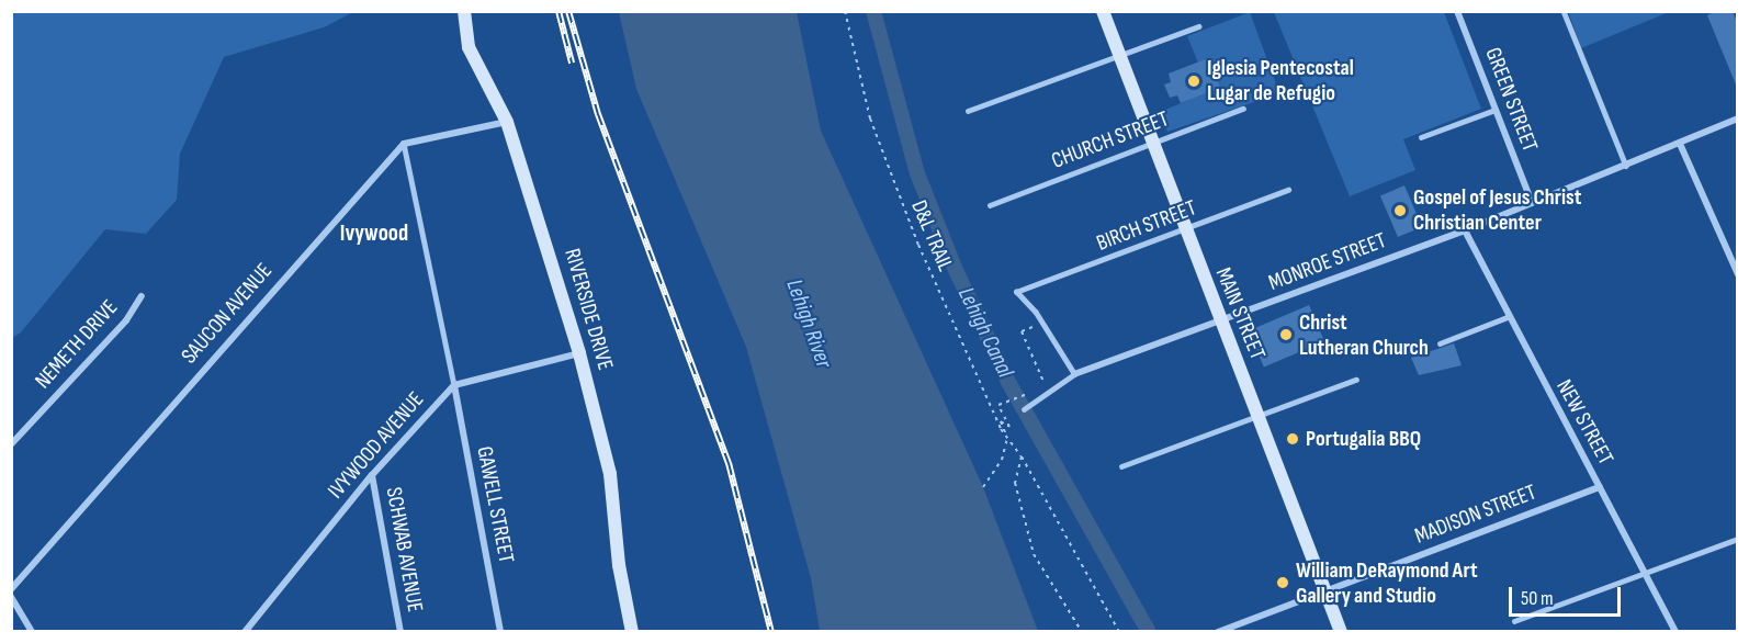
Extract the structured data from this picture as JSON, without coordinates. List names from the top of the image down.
{
  "streets": {
    "street": [
      "GREEN STREET",
      "MONROE STREET",
      "RIVERSIDE DRIVE",
      "SAUCON AVENUE",
      "MAIN STREET",
      "NEMETH DRIVE",
      "NEW STREET",
      "IVYWOOD AVENUE",
      "GAWELL STREET",
      "MADISON STREET",
      "SCHWAB AVENUE"
    ],
    "lane": ["CHURCH STREET", "BIRCH STREET"],
    "path": ["D&L TRAIL"]
  },
  "crossings": [
    ["GREEN STREET", "MONROE STREET"],
    ["CHURCH STREET", "MAIN STREET"],
    ["BIRCH STREET", "MAIN STREET"],
    ["MONROE STREET", "MAIN STREET"],
    ["MONROE STREET", "NEW STREET"],
    ["RIVERSIDE DRIVE", "IVYWOOD AVENUE"],
    ["MAIN STREET", "MADISON STREET"],
    ["NEW STREET", "MADISON STREET"],
    ["IVYWOOD AVENUE", "GAWELL STREET"],
    ["IVYWOOD AVENUE", "SCHWAB AVENUE"]
  ],
  "districts": ["Ivywood"],
  "water": ["Lehigh River", "Lehigh Canal"],
  "places": [
    "Iglesia Pentecostal Lugar de Refugio",
    "Gospel of Jesus Christ Christian Center",
    "Christ Lutheran Church",
    "Portugalia BBQ",
    "William DeRaymond Art Gallery and Studio"
  ],
  "scale_bar": "50 m"
}
